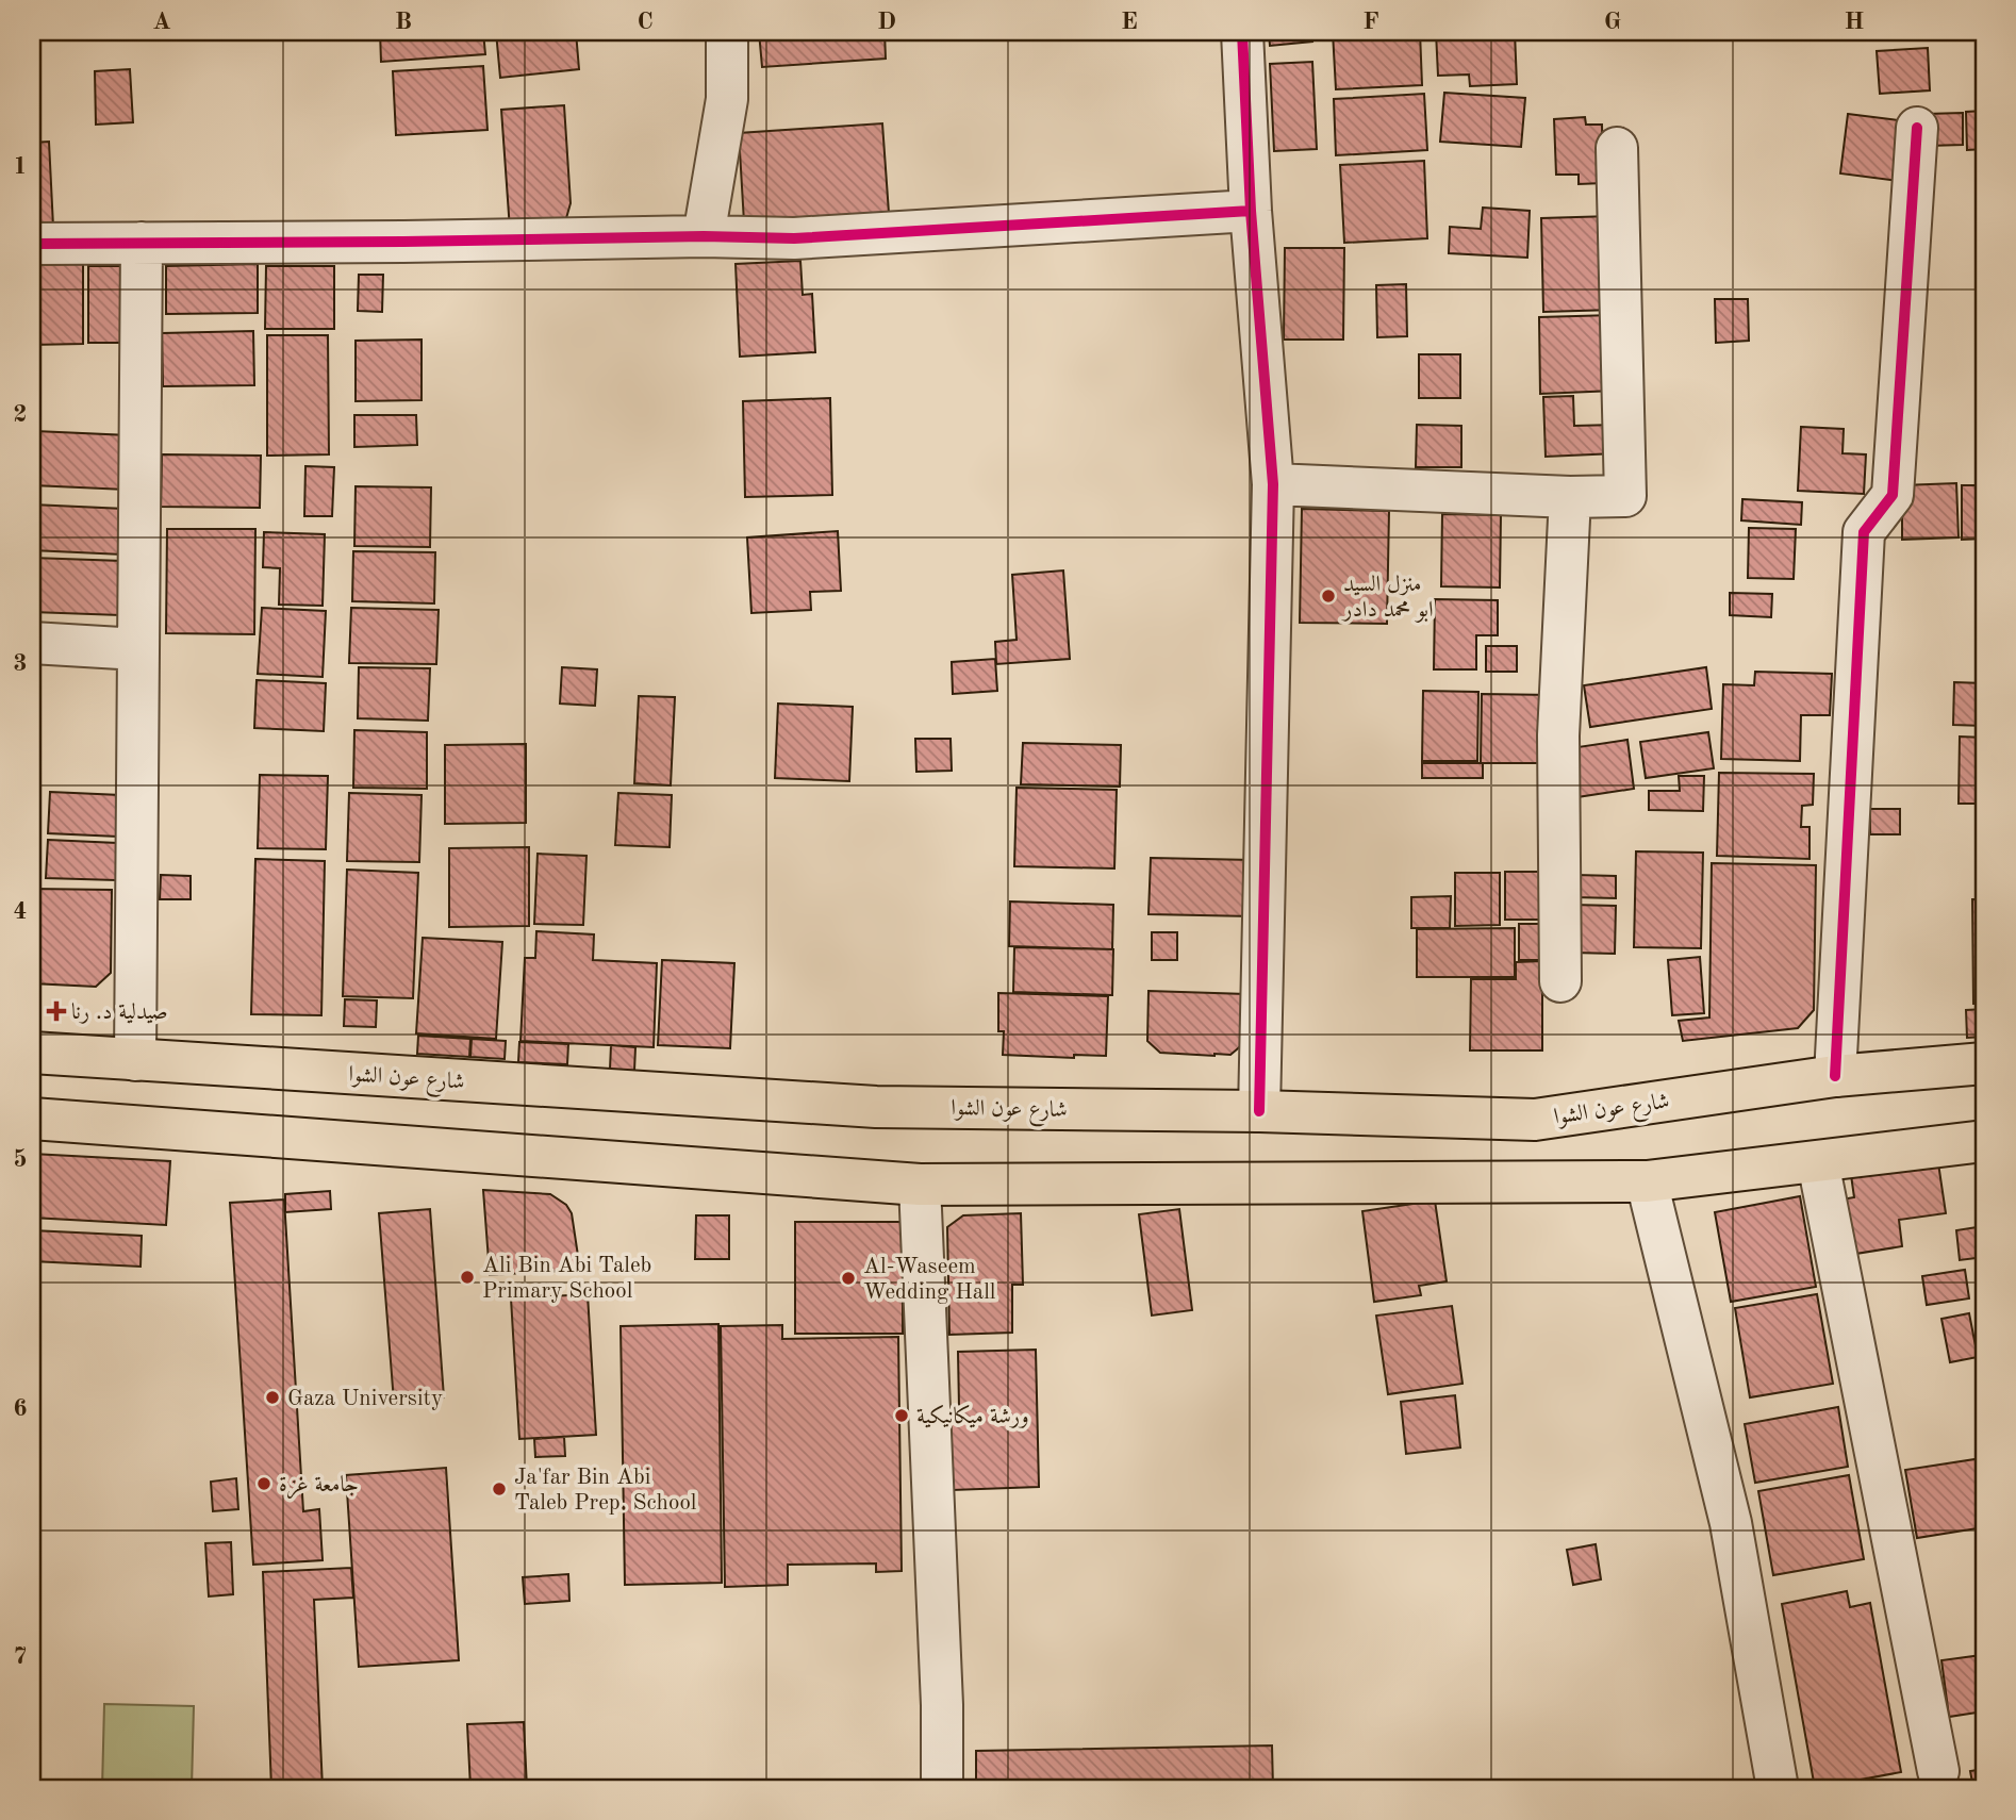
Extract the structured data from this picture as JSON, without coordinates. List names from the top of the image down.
{
  "streets": {
    "main road": ["شارع عون الشوا"]
  },
  "places": {
    "other": [
      "منزل السيد ابو محمد دادر",
      "Ali Bin Abi Taleb Primary School",
      "Al-Waseem Wedding Hall",
      "Gaza University",
      "ورشة ميكانيكية",
      "جامعة غزة",
      "Ja'far Bin Abi Taleb Prep. School"
    ],
    "health": ["صيدلية د. رنا"]
  },
  "grid": {
    "columns": [
      "A",
      "B",
      "C",
      "D",
      "E",
      "F",
      "G",
      "H"
    ],
    "rows": [
      "1",
      "2",
      "3",
      "4",
      "5",
      "6",
      "7"
    ]
  }
}
